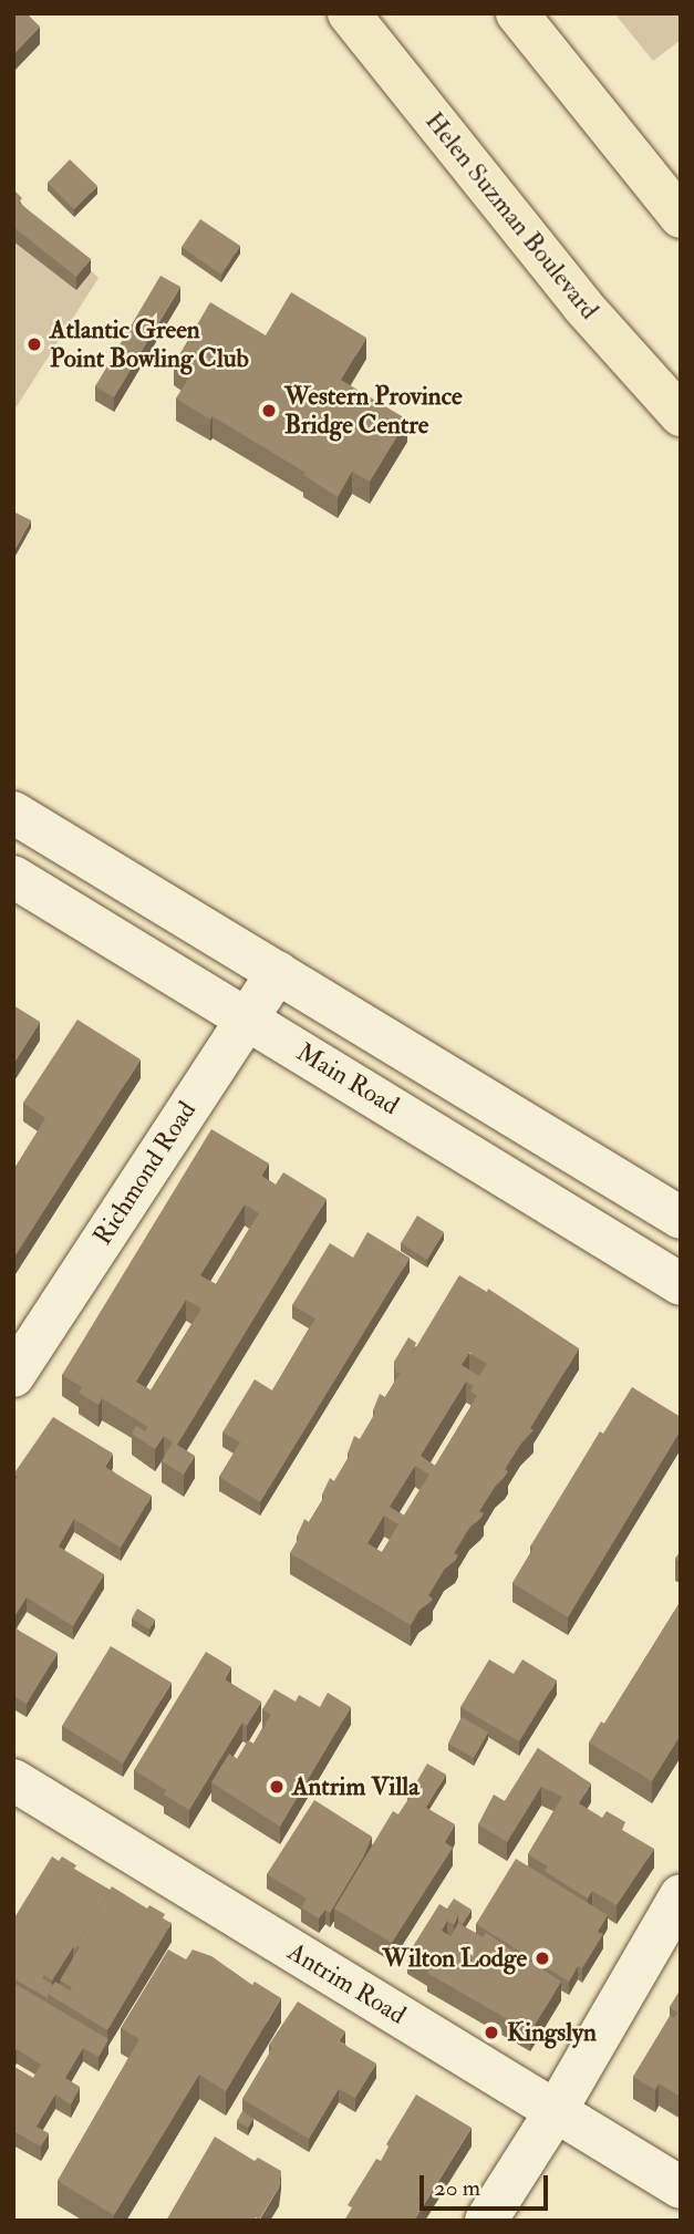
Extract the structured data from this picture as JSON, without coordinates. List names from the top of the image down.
{
  "streets": {
    "main road": ["Helen Suzman Boulevard"],
    "street": ["Main Road", "Richmond Road", "Antrim Road"]
  },
  "crossings": [
    ["Main Road", "Richmond Road"]
  ],
  "places": [
    "Atlantic Green Point Bowling Club",
    "Western Province Bridge Centre",
    "Antrim Villa",
    "Wilton Lodge",
    "Kingslyn"
  ],
  "scale_bar": "20 m"
}
